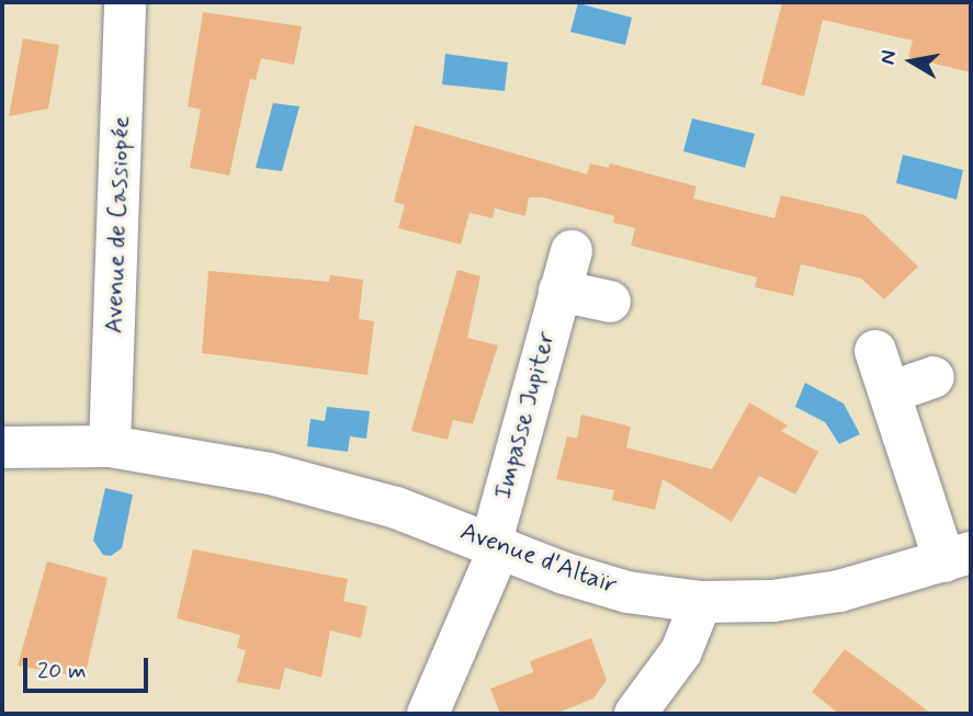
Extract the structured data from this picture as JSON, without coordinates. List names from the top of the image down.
{
  "streets": {
    "street": ["Avenue de Cassiopée", "Impasse Jupiter", "Avenue d'Altaïr"]
  },
  "crossings": [
    ["Avenue de Cassiopée", "Avenue d'Altaïr"],
    ["Impasse Jupiter", "Avenue d'Altaïr"]
  ],
  "scale_bar": "20 m",
  "north": "left"
}
